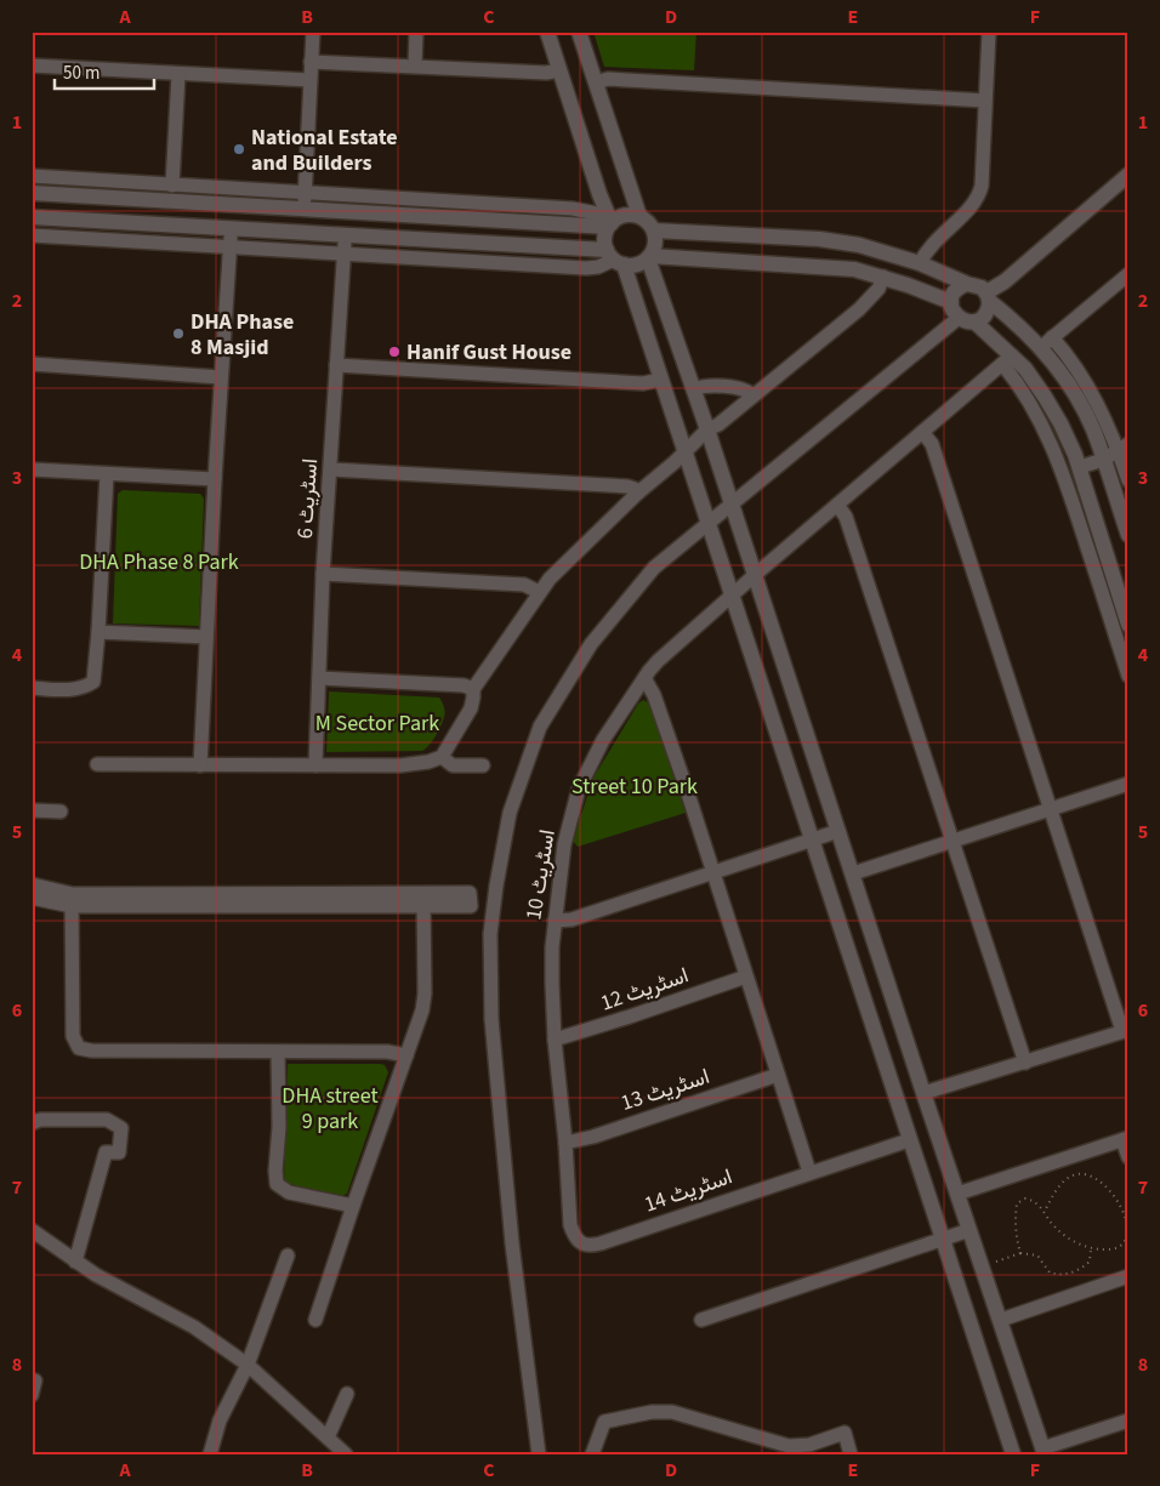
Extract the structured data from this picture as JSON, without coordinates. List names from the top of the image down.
{
  "streets": {
    "street": [
      "اسٹریٹ 6",
      "اسٹریٹ 10",
      "اسٹریٹ 12",
      "اسٹریٹ 13",
      "اسٹریٹ 14"
    ]
  },
  "crossings": [
    ["اسٹریٹ 10", "اسٹریٹ 12"],
    ["اسٹریٹ 10", "اسٹریٹ 13"],
    ["اسٹریٹ 10", "اسٹریٹ 14"]
  ],
  "parks": [
    "DHA Phase 8 Park",
    "M Sector Park",
    "Street 10 Park",
    "DHA street 9 park"
  ],
  "places": ["National Estate and Builders", "DHA Phase 8 Masjid", "Hanif Gust House"],
  "scale_bar": "50 m",
  "grid": {
    "columns": [
      "A",
      "B",
      "C",
      "D",
      "E",
      "F"
    ],
    "rows": [
      "1",
      "2",
      "3",
      "4",
      "5",
      "6",
      "7",
      "8"
    ]
  }
}
